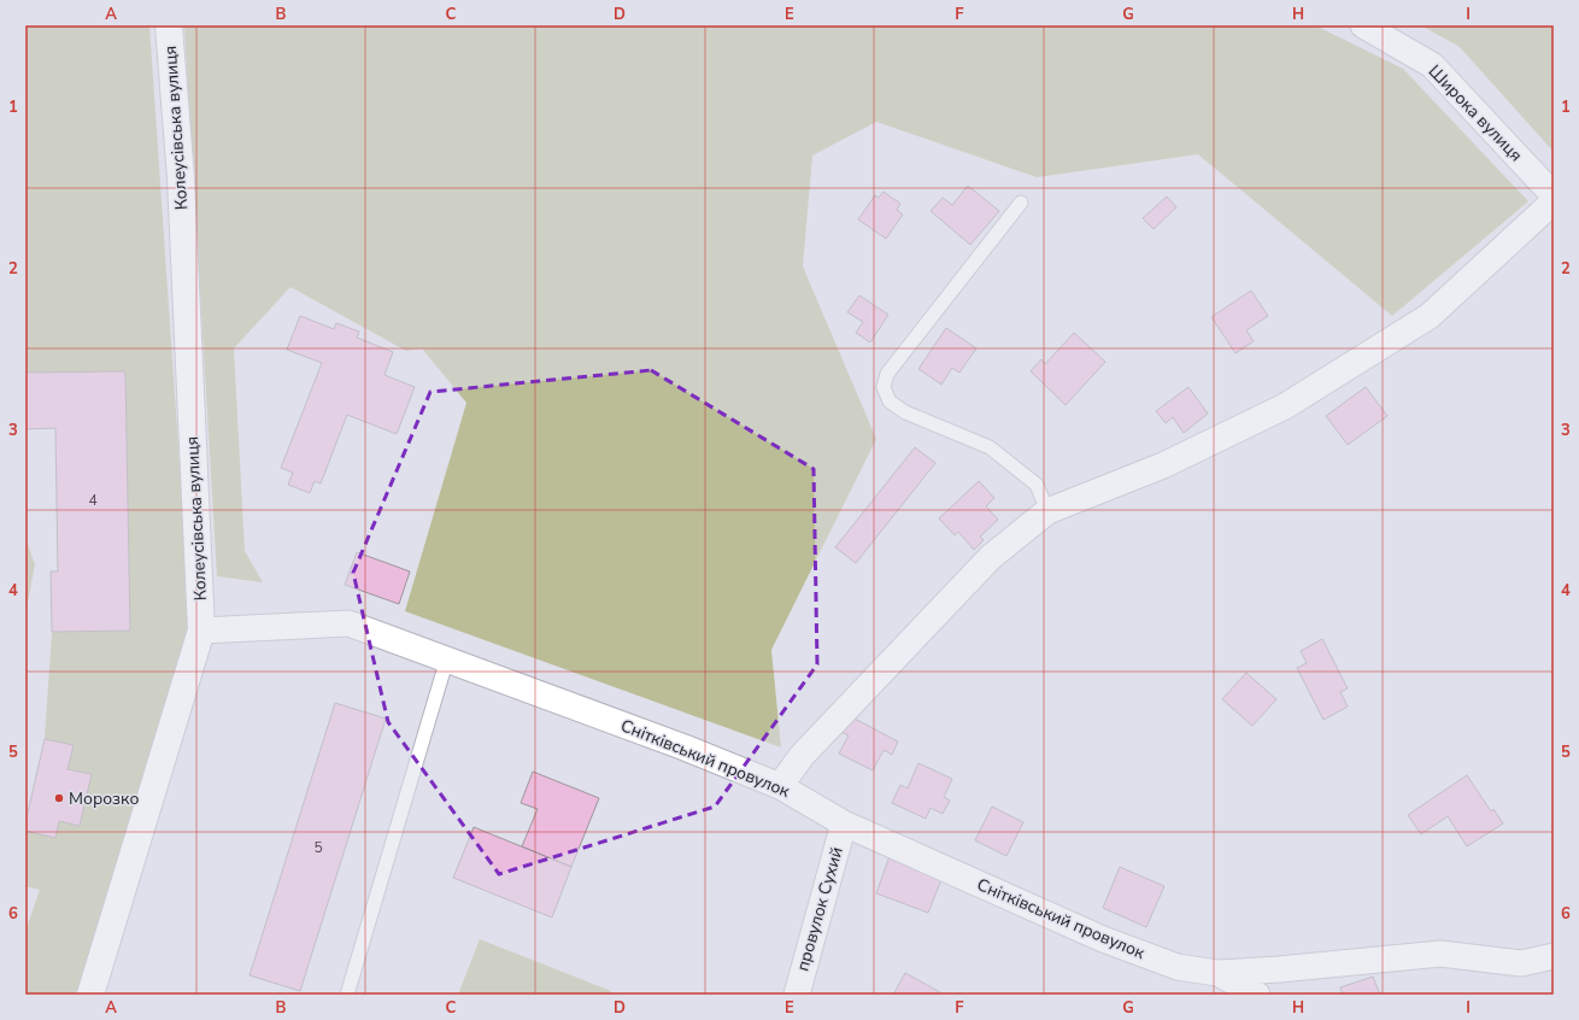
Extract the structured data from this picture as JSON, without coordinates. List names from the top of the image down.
{
  "streets": {
    "street": [
      "Широка вулиця",
      "Колеусівська вулиця",
      "Снітківський провулок",
      "провулок Сухий"
    ]
  },
  "crossings": [
    ["Колеусівська вулиця", "Снітківський провулок"],
    ["Снітківський провулок", "провулок Сухий"]
  ],
  "places": ["Морозко"],
  "house_numbers": ["4", "5"],
  "grid": {
    "columns": [
      "A",
      "B",
      "C",
      "D",
      "E",
      "F",
      "G",
      "H",
      "I"
    ],
    "rows": [
      "1",
      "2",
      "3",
      "4",
      "5",
      "6"
    ]
  }
}
